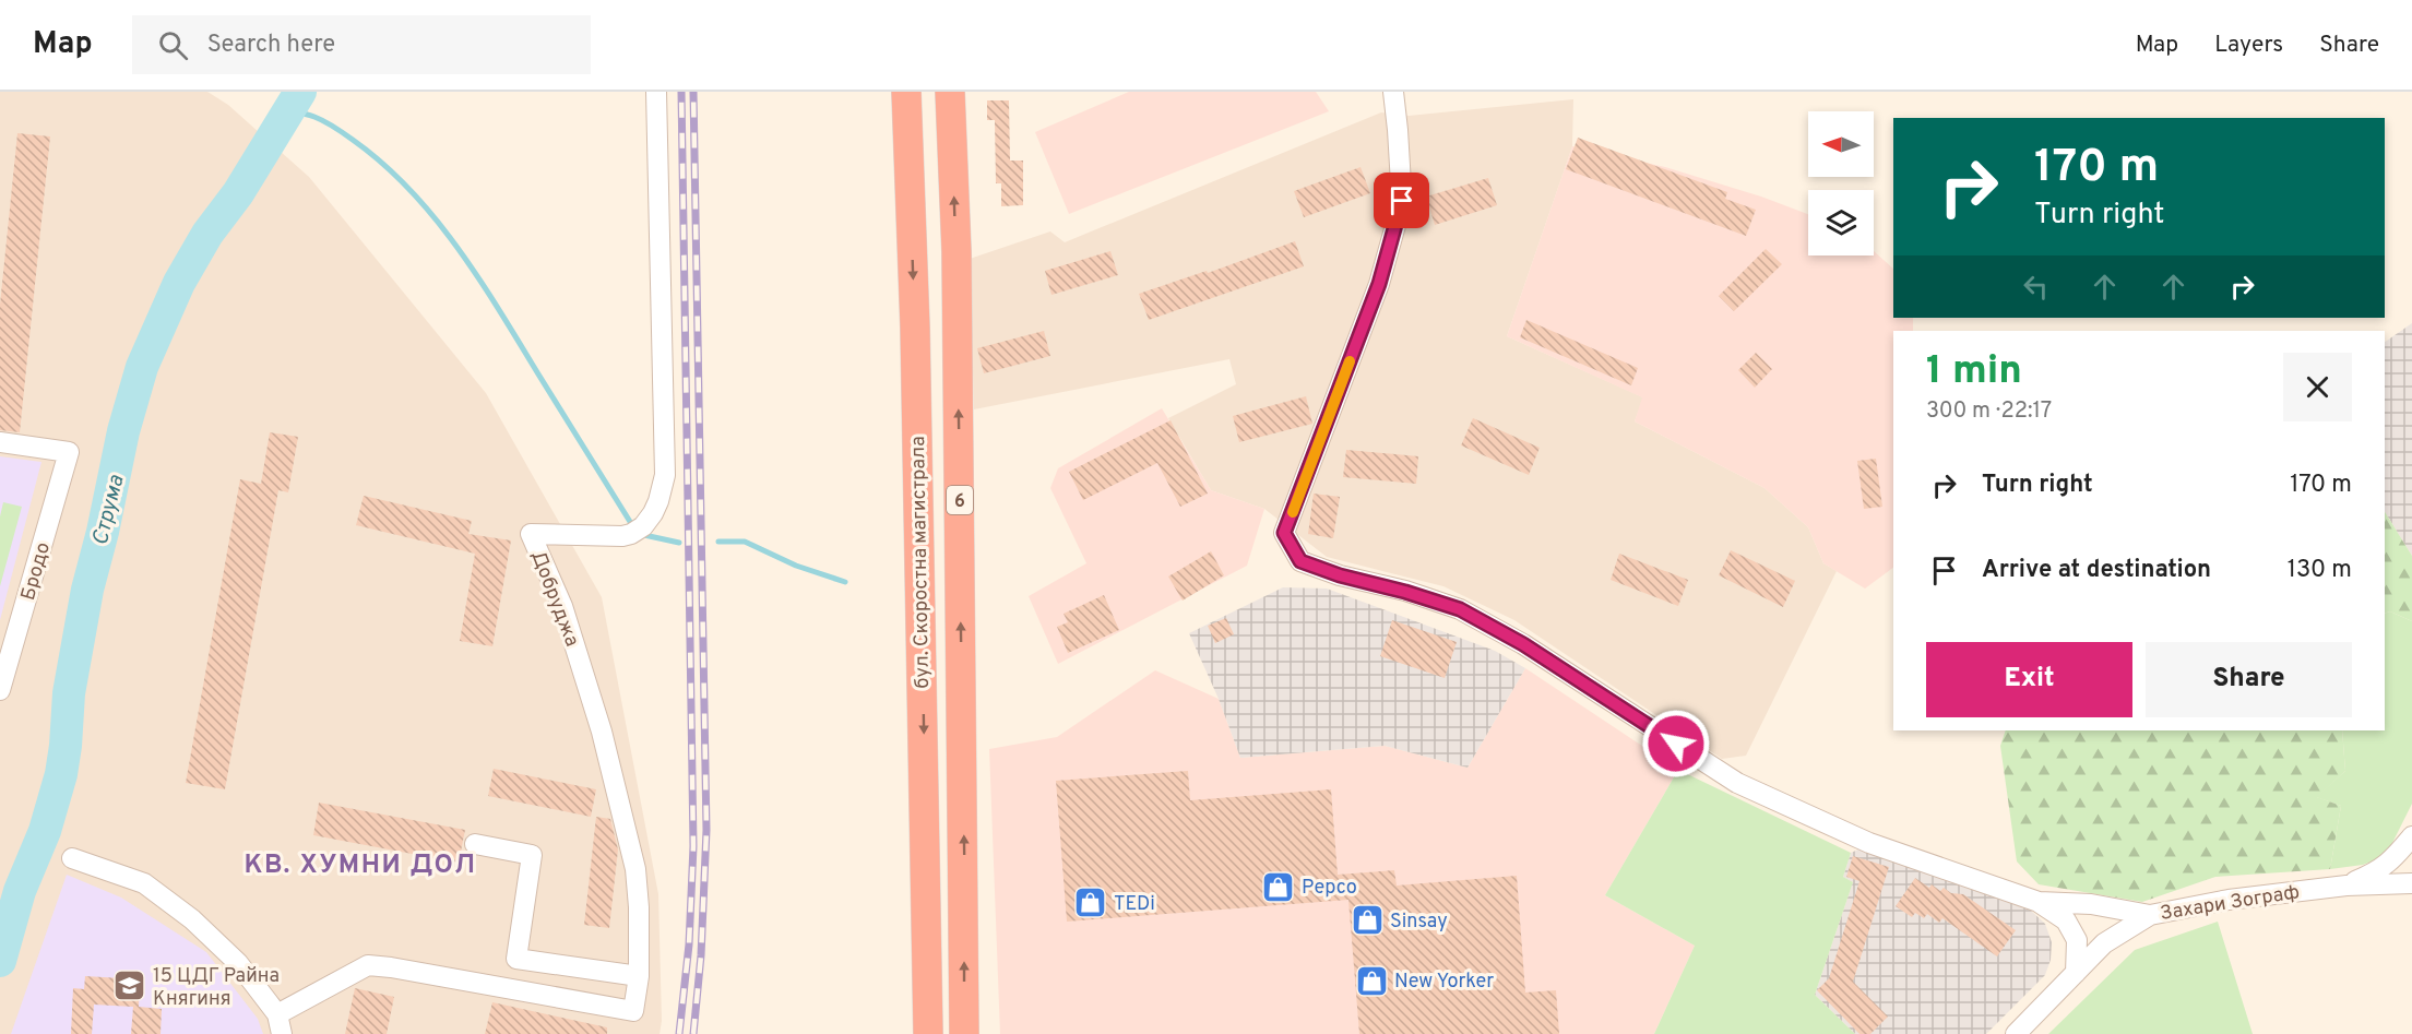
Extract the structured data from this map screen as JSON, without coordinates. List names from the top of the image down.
{
  "streets": {
    "highway": ["6", "бул. Скоростна магистрала"],
    "street": ["Бродо", "Добруджа", "Захари Зограф"]
  },
  "districts": ["КВ. ХУМНИ ДОЛ"],
  "water": ["Струма"],
  "places": {
    "shop": [
      "Pepco",
      "TEDi",
      "Sinsay",
      "New Yorker"
    ],
    "school or university": ["15 ЦДГ Райна Княгиня"]
  },
  "north": "left",
  "page": {
    "header": "Map",
    "search": "Search here",
    "nav": ["Map", "Layers", "Share"],
    "turn": ["170 m", "Turn right"],
    "heading": ["1 min", "300 m · 22:17"],
    "list": [
      {
        "name": "Turn right",
        "value": "170 m"
      },
      {
        "name": "Arrive at destination",
        "value": "130 m"
      }
    ],
    "buttons": ["Exit", "Share"]
  }
}
